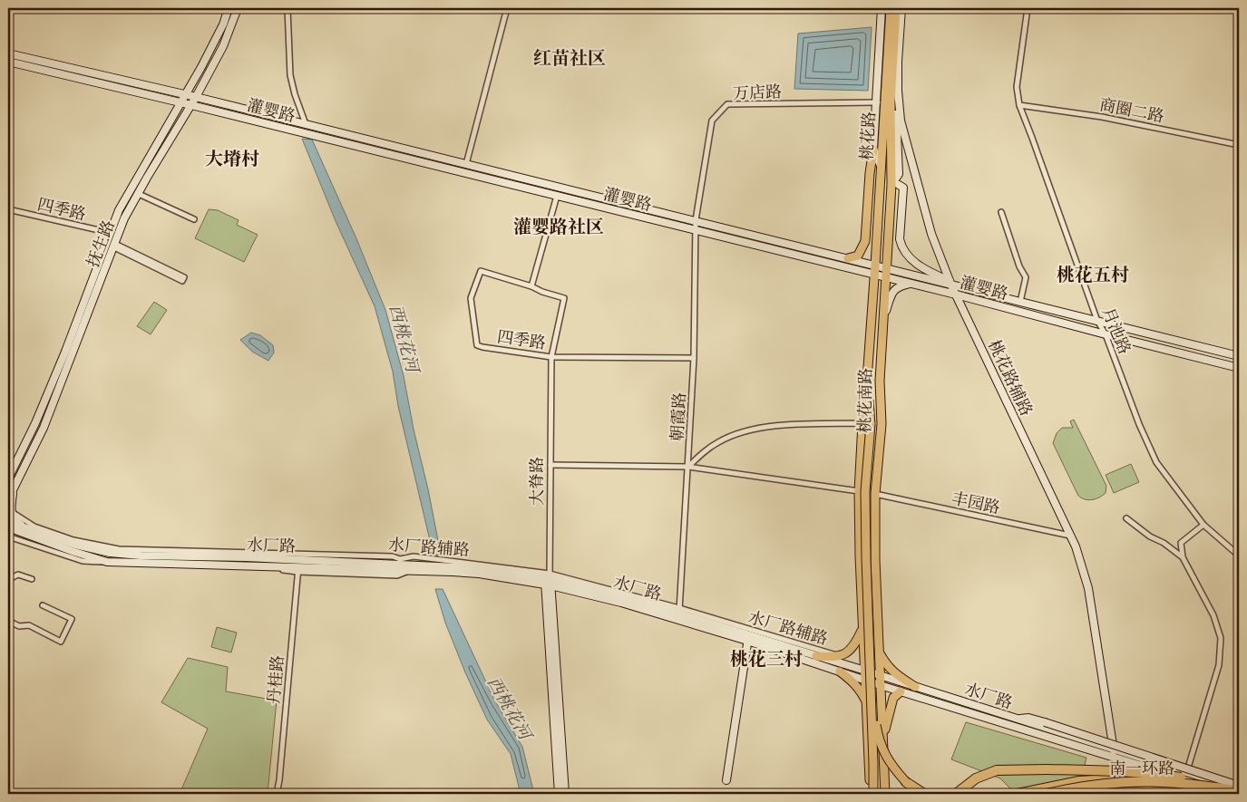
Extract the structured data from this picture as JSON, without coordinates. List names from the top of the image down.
{
  "streets": {
    "highway": ["南一环路"],
    "main road": [
      "灌婴路",
      "桃花路",
      "抚生路",
      "桃花路辅路",
      "桃花南路",
      "大脊路",
      "水厂路"
    ],
    "street": [
      "万店路",
      "商圈二路",
      "四季路",
      "月池路",
      "朝霞路",
      "丰园路",
      "水厂路辅路",
      "丹桂路"
    ]
  },
  "crossings": [
    ["万店路", "灌婴路"],
    ["万店路", "桃花路"],
    ["万店路", "朝霞路"],
    ["灌婴路", "桃花路"],
    ["灌婴路", "抚生路"],
    ["灌婴路", "月池路"],
    ["灌婴路", "桃花路辅路"],
    ["灌婴路", "桃花南路"],
    ["灌婴路", "朝霞路"],
    ["商圈二路", "月池路"],
    ["桃花路", "桃花南路"],
    ["四季路", "抚生路"],
    ["四季路", "朝霞路"],
    ["四季路", "大脊路"],
    ["桃花路辅路", "丰园路"],
    ["桃花路辅路", "水厂路"],
    ["桃花南路", "丰园路"],
    ["桃花南路", "水厂路"],
    ["朝霞路", "水厂路"],
    ["朝霞路", "水厂路辅路"],
    ["大脊路", "水厂路"],
    ["大脊路", "水厂路辅路"],
    ["水厂路", "水厂路辅路"],
    ["水厂路", "丹桂路"],
    ["水厂路", "南一环路"]
  ],
  "districts": [
    "红苗社区",
    "大塉村",
    "灌婴路社区",
    "桃花五村",
    "桃花三村"
  ],
  "water": ["西桃花河"]
}
